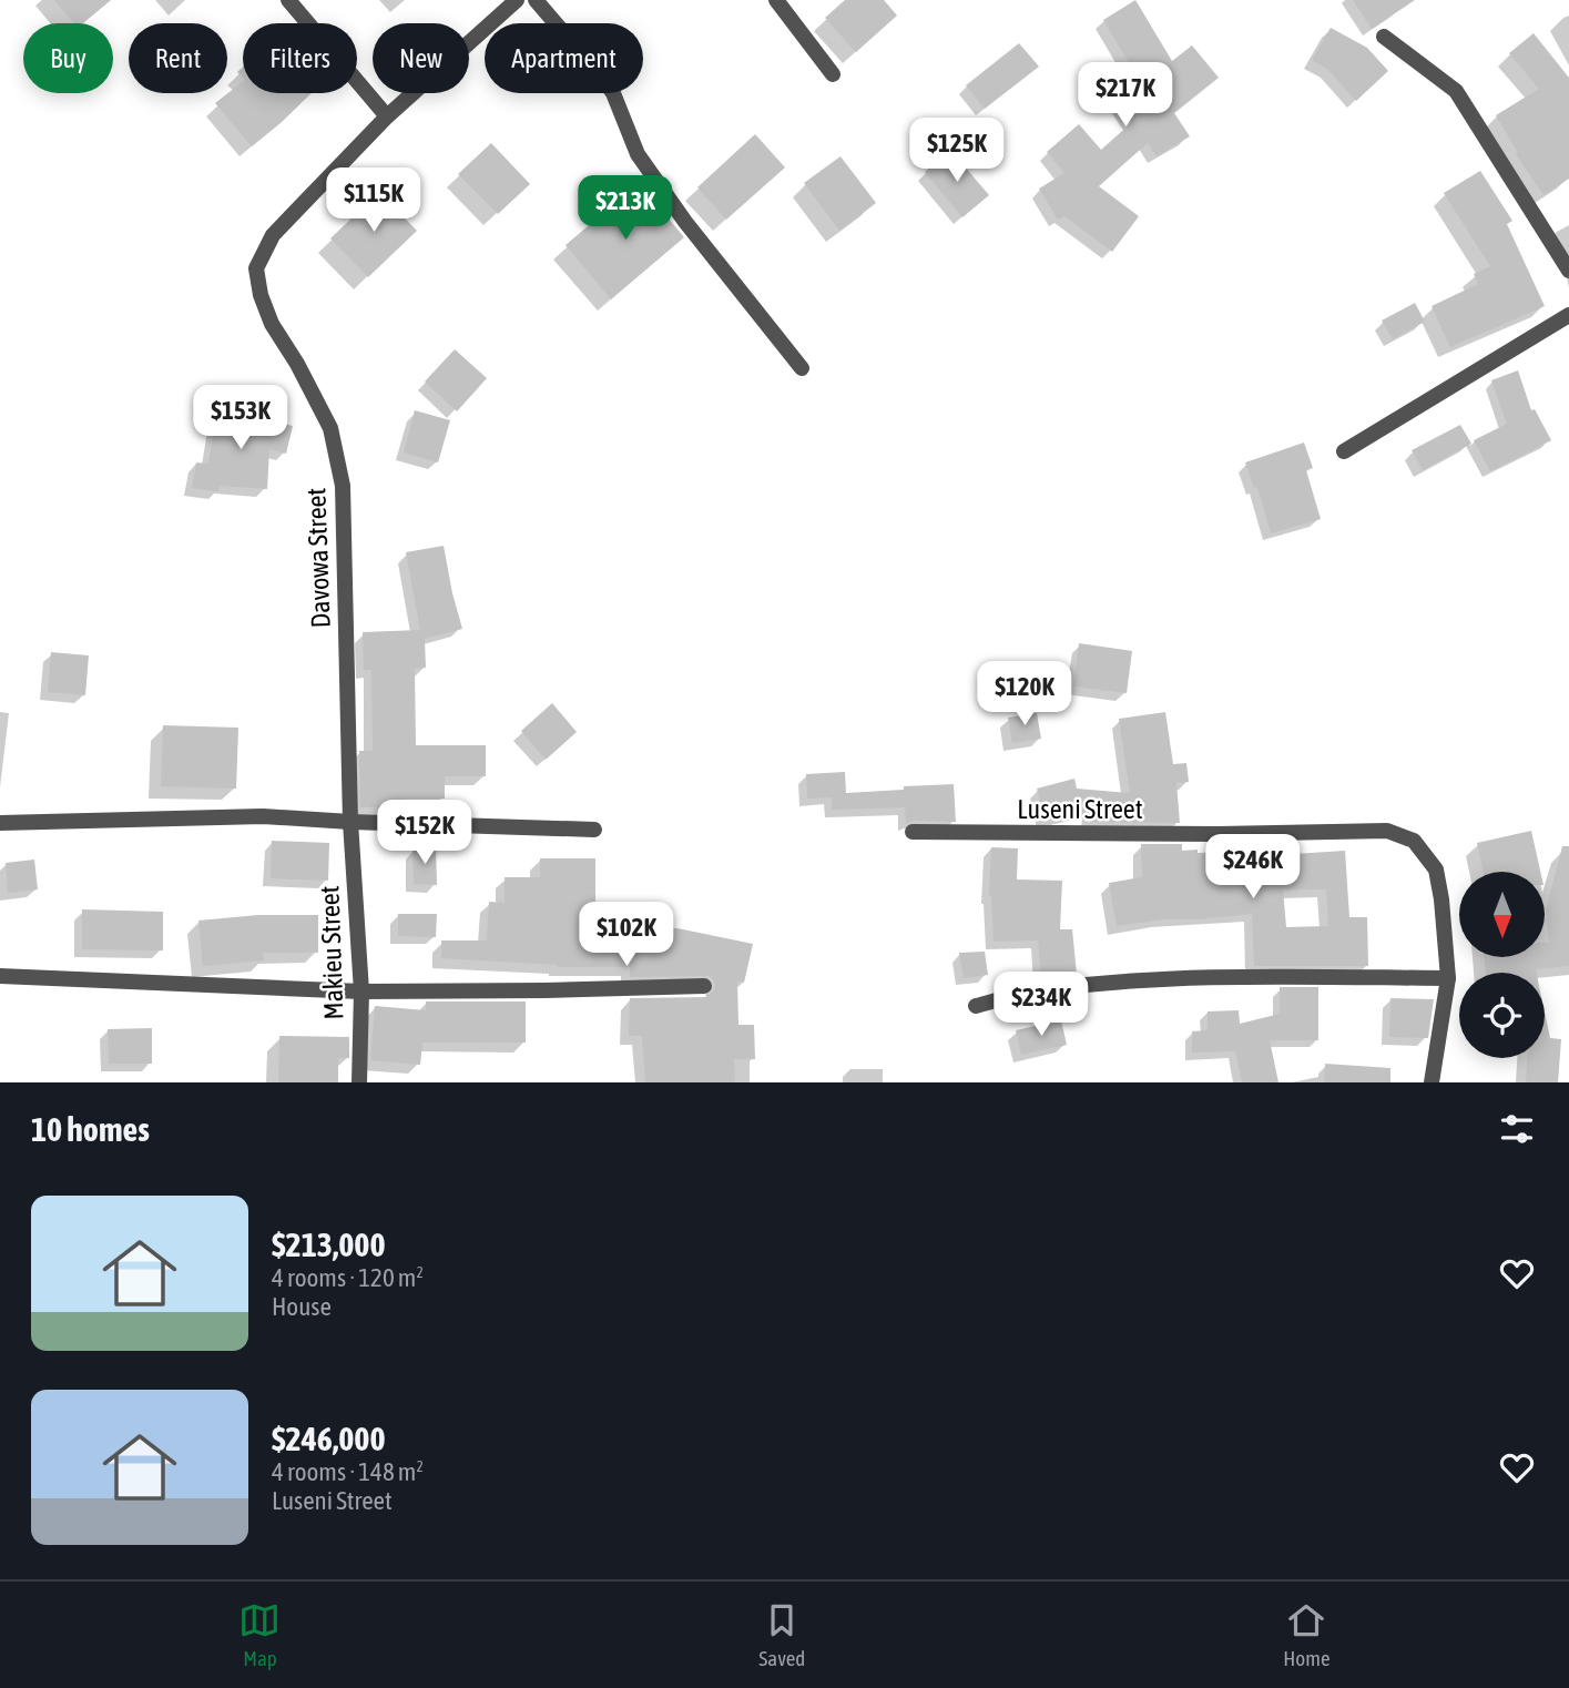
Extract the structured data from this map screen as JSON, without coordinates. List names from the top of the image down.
{
  "streets": {
    "street": ["Davowa Street", "Luseni Street", "Makieu Street"]
  },
  "crossings": [
    ["Davowa Street", "Makieu Street"]
  ],
  "north": "bottom",
  "page": {
    "chip": [
      "Buy",
      "Rent",
      "Filters",
      "New",
      "Apartment"
    ],
    "price": [
      "$217K",
      "$125K",
      "$115K",
      "$213K",
      "$153K",
      "$120K",
      "$152K",
      "$246K",
      "$102K",
      "$234K"
    ],
    "heading": "10 homes",
    "list": [
      {
        "name": "$213,000",
        "note": "4 rooms · 120 m² · House"
      },
      {
        "name": "$246,000",
        "note": "4 rooms · 148 m² · Luseni Street"
      }
    ],
    "tabs": ["Map", "Saved", "Home"]
  }
}
